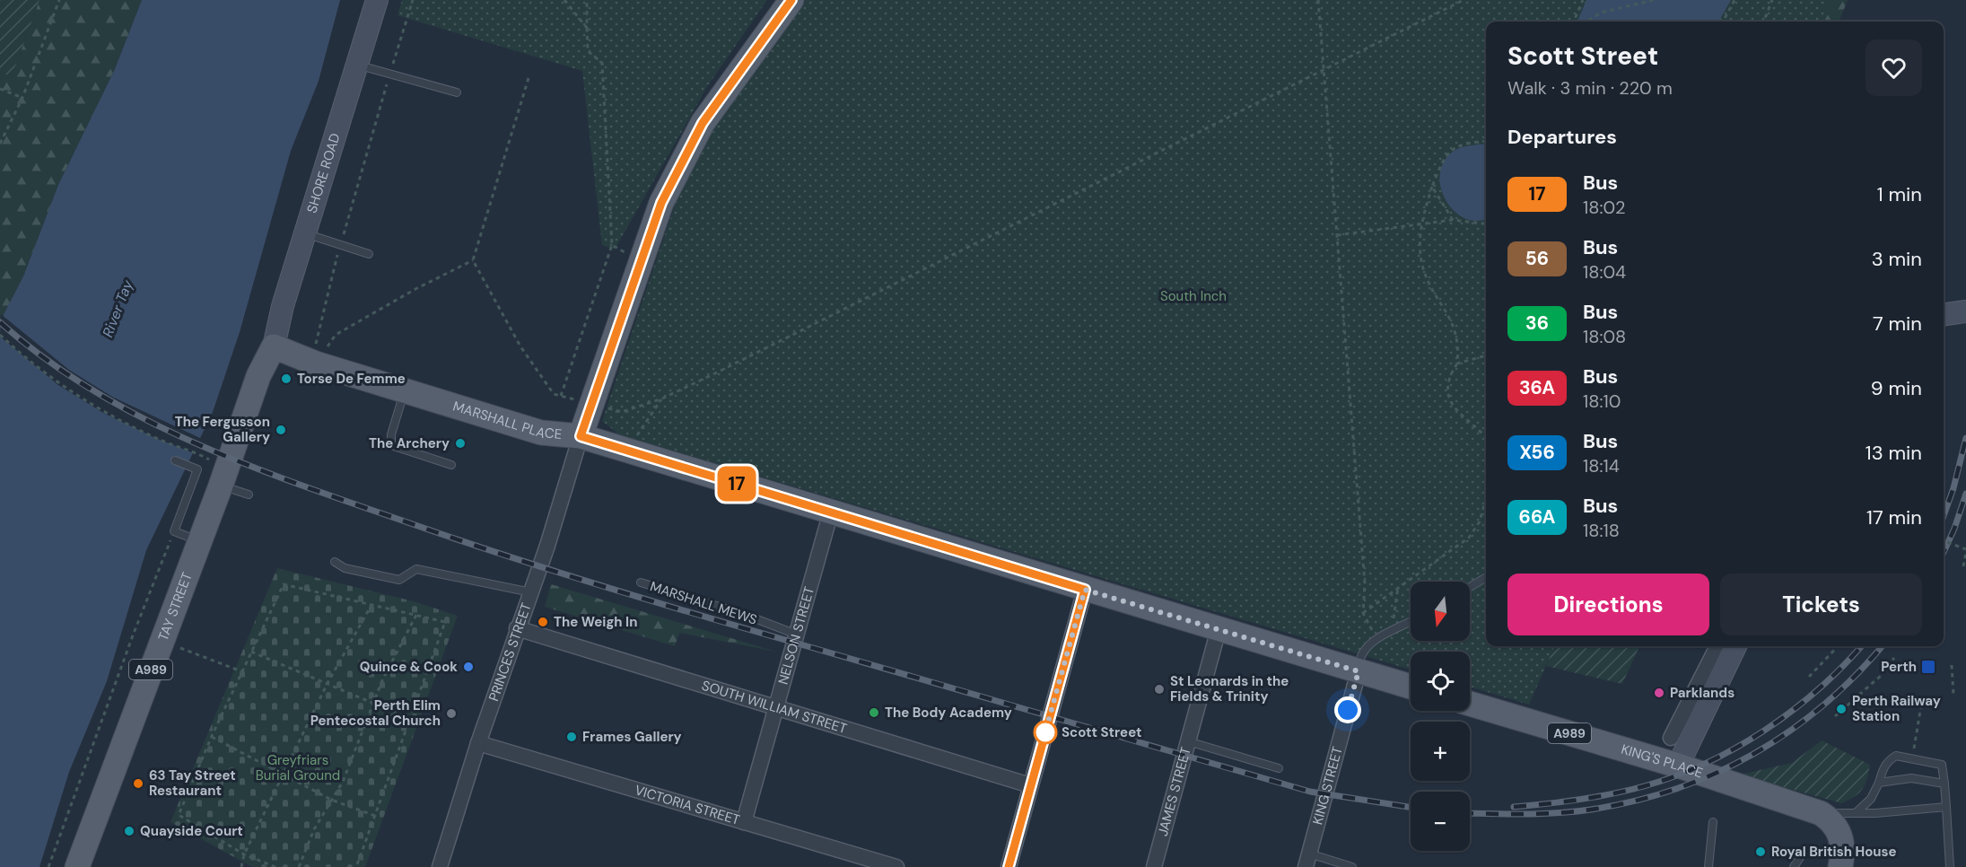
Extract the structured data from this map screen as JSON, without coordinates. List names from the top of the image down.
{
  "streets": {
    "main road": [
      "MARSHALL PLACE",
      "TAY STREET",
      "A989",
      "KING'S PLACE"
    ],
    "street": [
      "SHORE ROAD",
      "NELSON STREET",
      "PRINCES STREET",
      "SOUTH WILLIAM STREET",
      "KING STREET",
      "JAMES STREET",
      "VICTORIA STREET"
    ],
    "lane": ["MARSHALL MEWS"]
  },
  "crossings": [
    ["SHORE ROAD", "MARSHALL PLACE"],
    ["SHORE ROAD", "TAY STREET"],
    ["MARSHALL PLACE", "TAY STREET"],
    ["MARSHALL PLACE", "NELSON STREET"],
    ["MARSHALL PLACE", "PRINCES STREET"],
    ["MARSHALL PLACE", "KING STREET"],
    ["MARSHALL PLACE", "JAMES STREET"],
    ["MARSHALL MEWS", "NELSON STREET"],
    ["NELSON STREET", "SOUTH WILLIAM STREET"],
    ["NELSON STREET", "VICTORIA STREET"],
    ["PRINCES STREET", "SOUTH WILLIAM STREET"],
    ["PRINCES STREET", "VICTORIA STREET"]
  ],
  "water": ["River Tay"],
  "parks": ["South Inch", "Greyfriars Burial Ground"],
  "places": {
    "other": [
      "Torse De Femme",
      "The Fergusson Gallery",
      "The Archery",
      "The Weigh In",
      "Quince & Cook",
      "St Leonards in the Fields & Trinity",
      "Parklands",
      "Perth Railway Station",
      "The Body Academy",
      "Perth Elim Pentecostal Church",
      "Scott Street",
      "Frames Gallery",
      "63 Tay Street Restaurant",
      "Quayside Court",
      "Royal British House"
    ],
    "transit": ["Perth"]
  },
  "lines": ["bus line 17"],
  "north": "bottom",
  "page": {
    "on_map": "17",
    "heading": [
      ["Scott Street", "Walk · 3 min · 220 m"],
      "Departures"
    ],
    "list": [
      {
        "mark": "17",
        "name": "Bus",
        "note": "18:02",
        "value": "1 min"
      },
      {
        "mark": "56",
        "name": "Bus",
        "note": "18:04",
        "value": "3 min"
      },
      {
        "mark": "36",
        "name": "Bus",
        "note": "18:08",
        "value": "7 min"
      },
      {
        "mark": "36A",
        "name": "Bus",
        "note": "18:10",
        "value": "9 min"
      },
      {
        "mark": "X56",
        "name": "Bus",
        "note": "18:14",
        "value": "13 min"
      },
      {
        "mark": "66A",
        "name": "Bus",
        "note": "18:18",
        "value": "17 min"
      }
    ],
    "buttons": ["Directions", "Tickets"],
    "map_buttons": ["+", "−"]
  }
}
